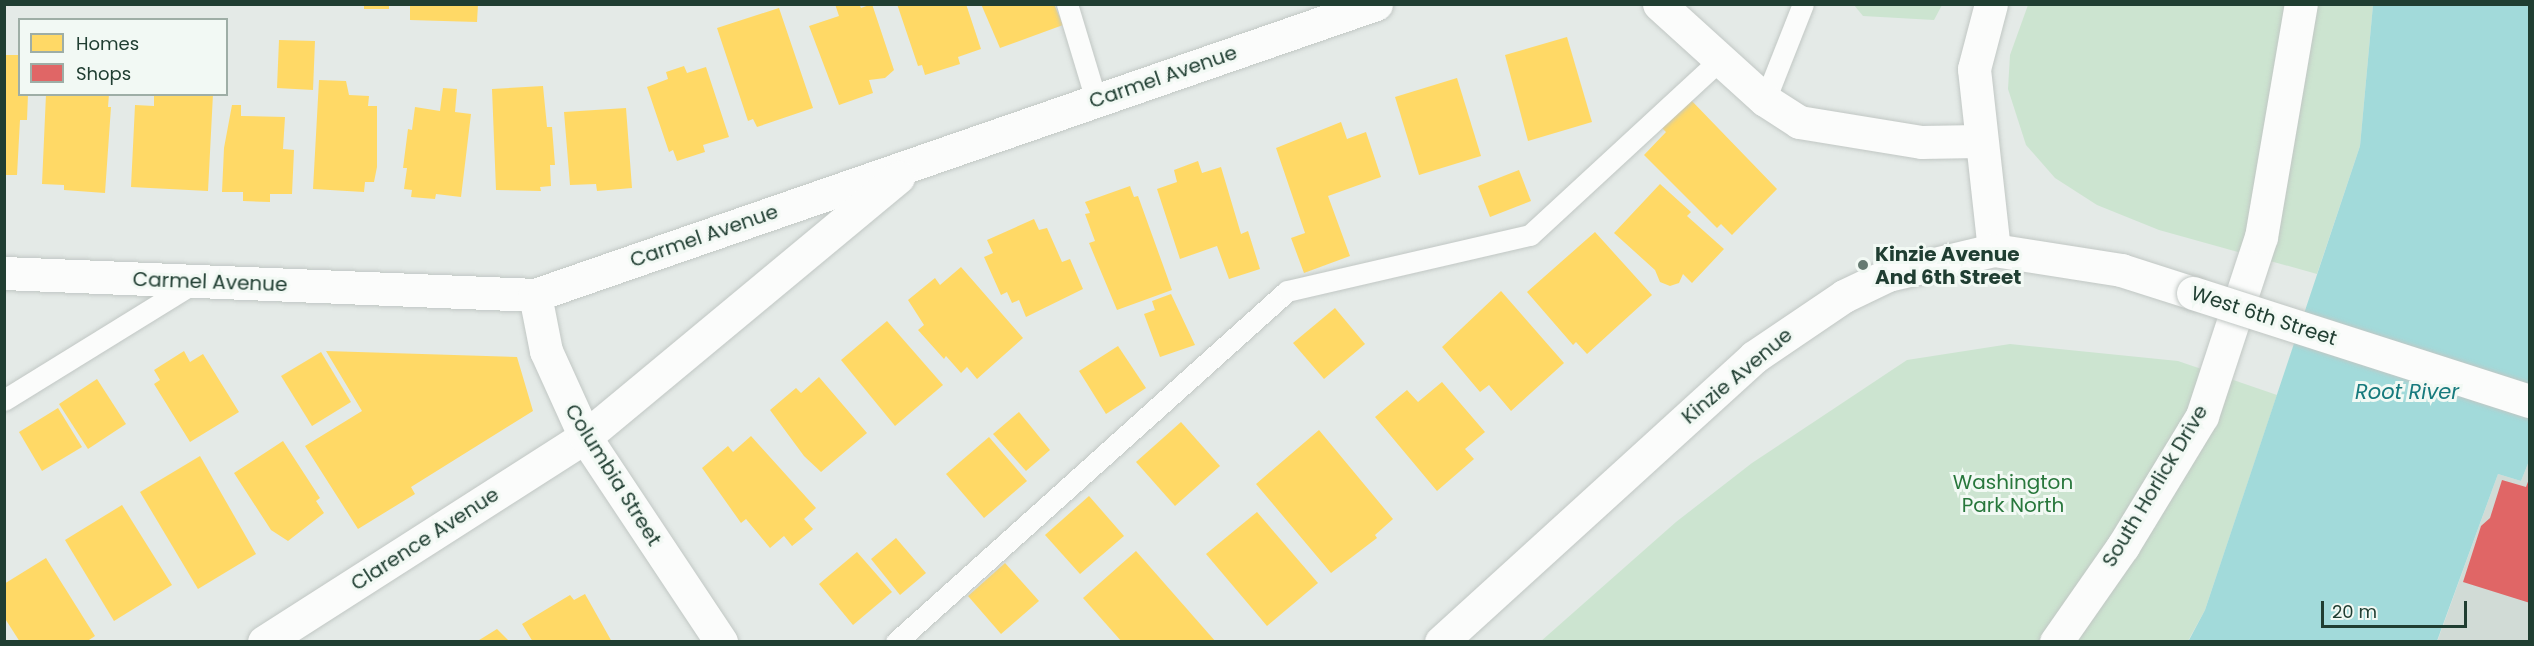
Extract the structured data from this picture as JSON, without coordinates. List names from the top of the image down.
{
  "streets": {
    "street": [
      "Carmel Avenue",
      "West 6th Street",
      "Kinzie Avenue",
      "Columbia Street",
      "South Horlick Drive",
      "Clarence Avenue"
    ]
  },
  "crossings": [
    ["Carmel Avenue", "Columbia Street"],
    ["Carmel Avenue", "Clarence Avenue"],
    ["West 6th Street", "Kinzie Avenue"],
    ["Columbia Street", "Clarence Avenue"]
  ],
  "water": ["Root River"],
  "parks": ["Washington Park North"],
  "places": ["Kinzie Avenue And 6th Street"],
  "legend": ["Homes", "Shops"],
  "scale_bar": "20 m"
}
